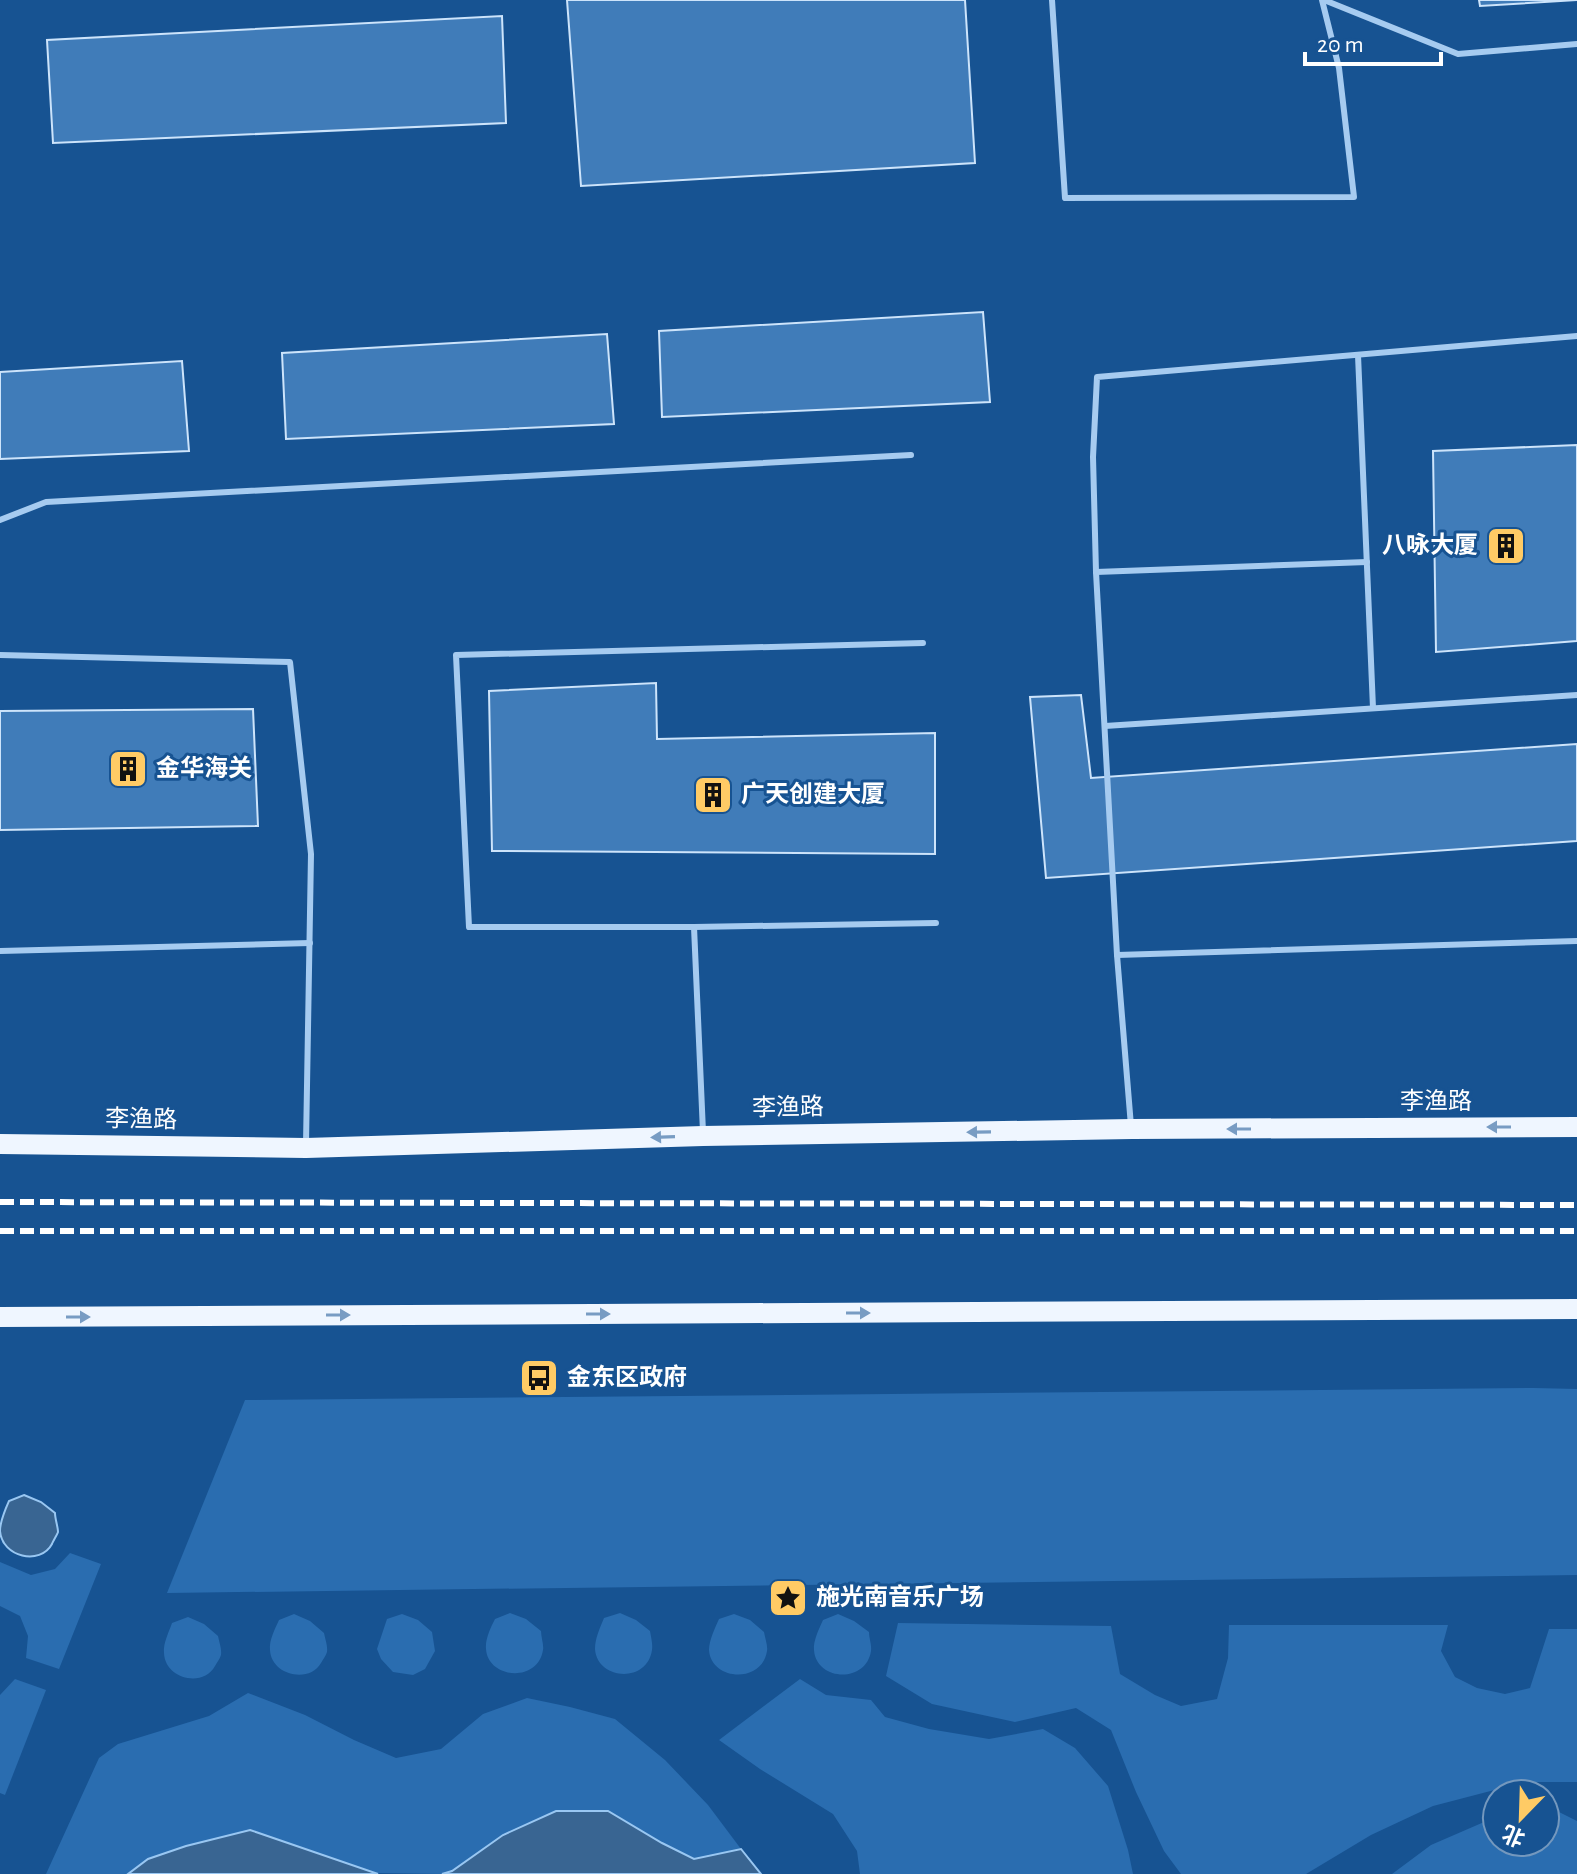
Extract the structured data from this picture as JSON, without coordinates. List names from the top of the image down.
{
  "streets": {
    "main road": ["李渔路"]
  },
  "places": {
    "building": ["八咏大厦", "金华海关", "广天创建大厦"],
    "bus stop": ["金东区政府"],
    "place": ["施光南音乐广场"]
  },
  "scale_bar": "20 m",
  "north": "bottom left"
}
